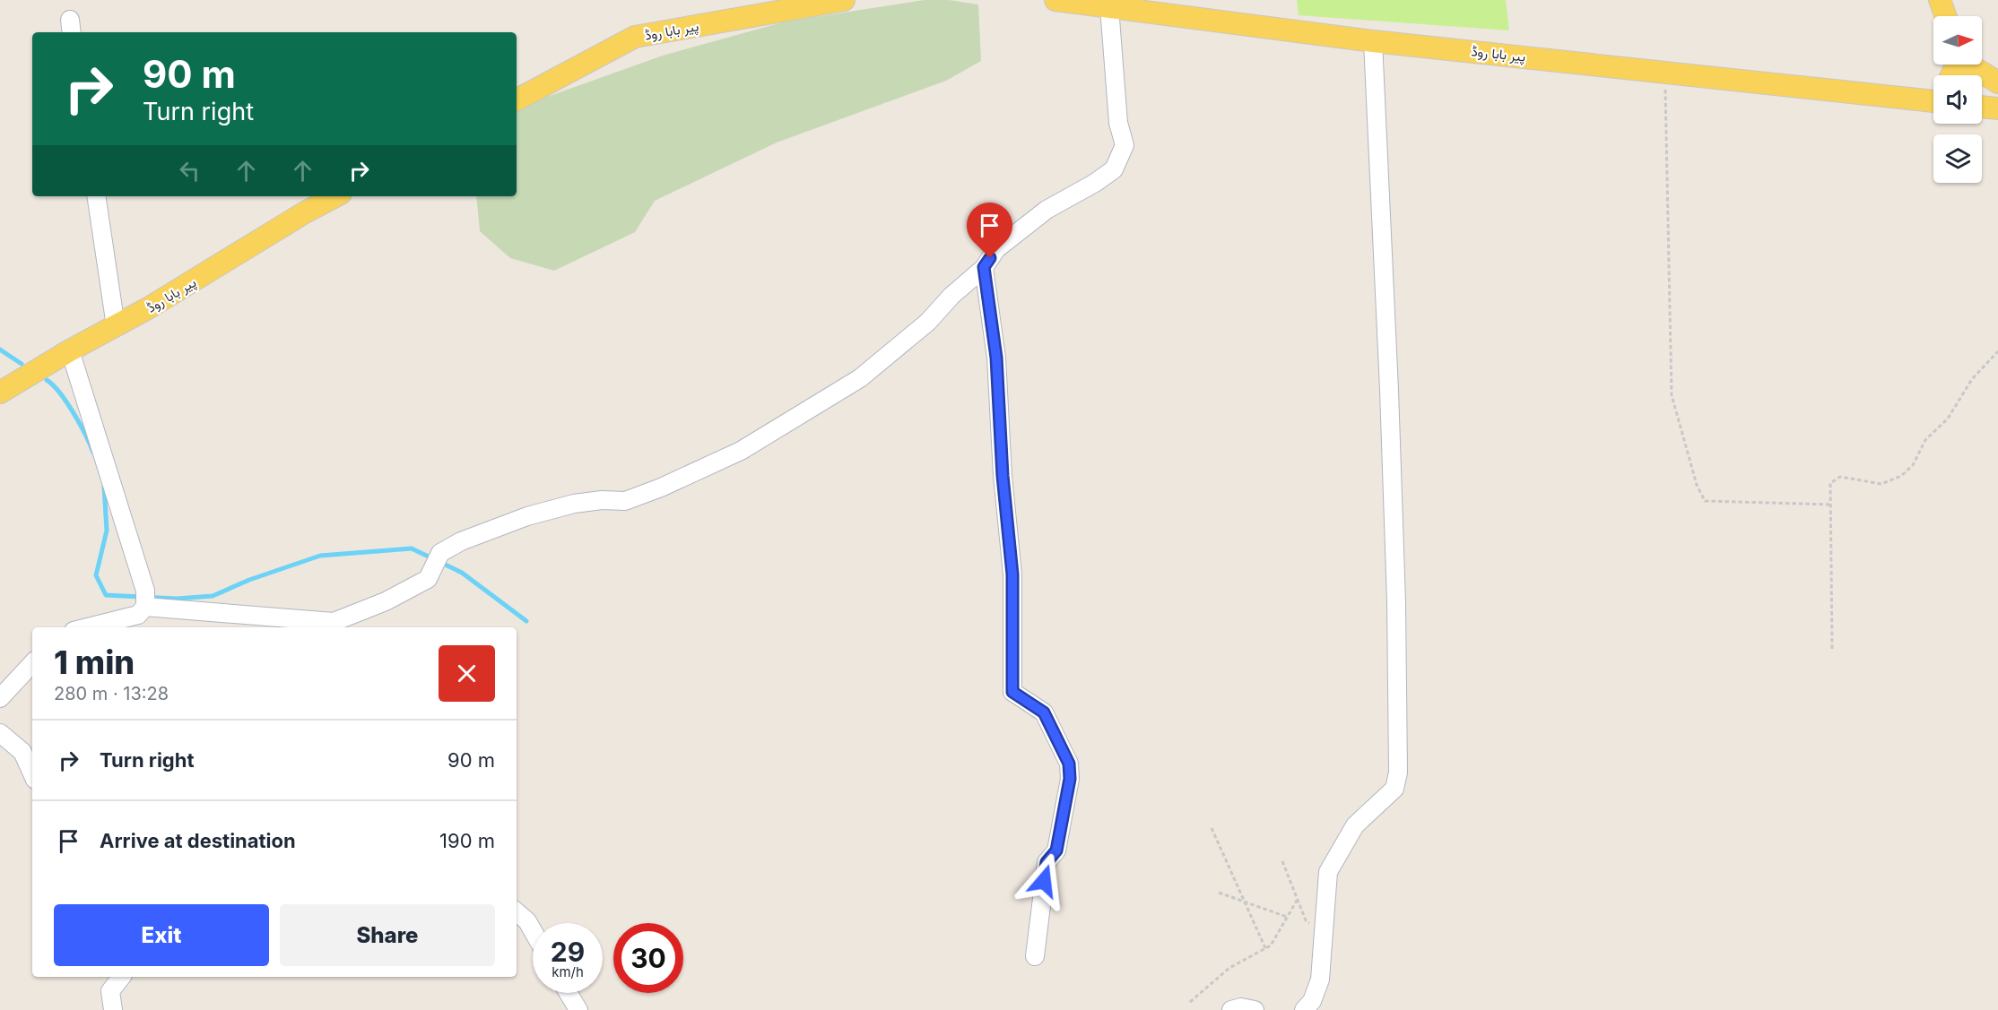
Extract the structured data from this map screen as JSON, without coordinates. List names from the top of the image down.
{
  "streets": {
    "main road": ["پیر بابا روڈ"]
  },
  "north": "right",
  "page": {
    "turn": ["90 m", "Turn right"],
    "heading": ["1 min", "280 m · 13:28"],
    "list": [
      {
        "name": "Turn right",
        "value": "90 m"
      },
      {
        "name": "Arrive at destination",
        "value": "190 m"
      }
    ],
    "buttons": ["Exit", "Share"],
    "speed": "29 km/h",
    "limit": "30"
  }
}
